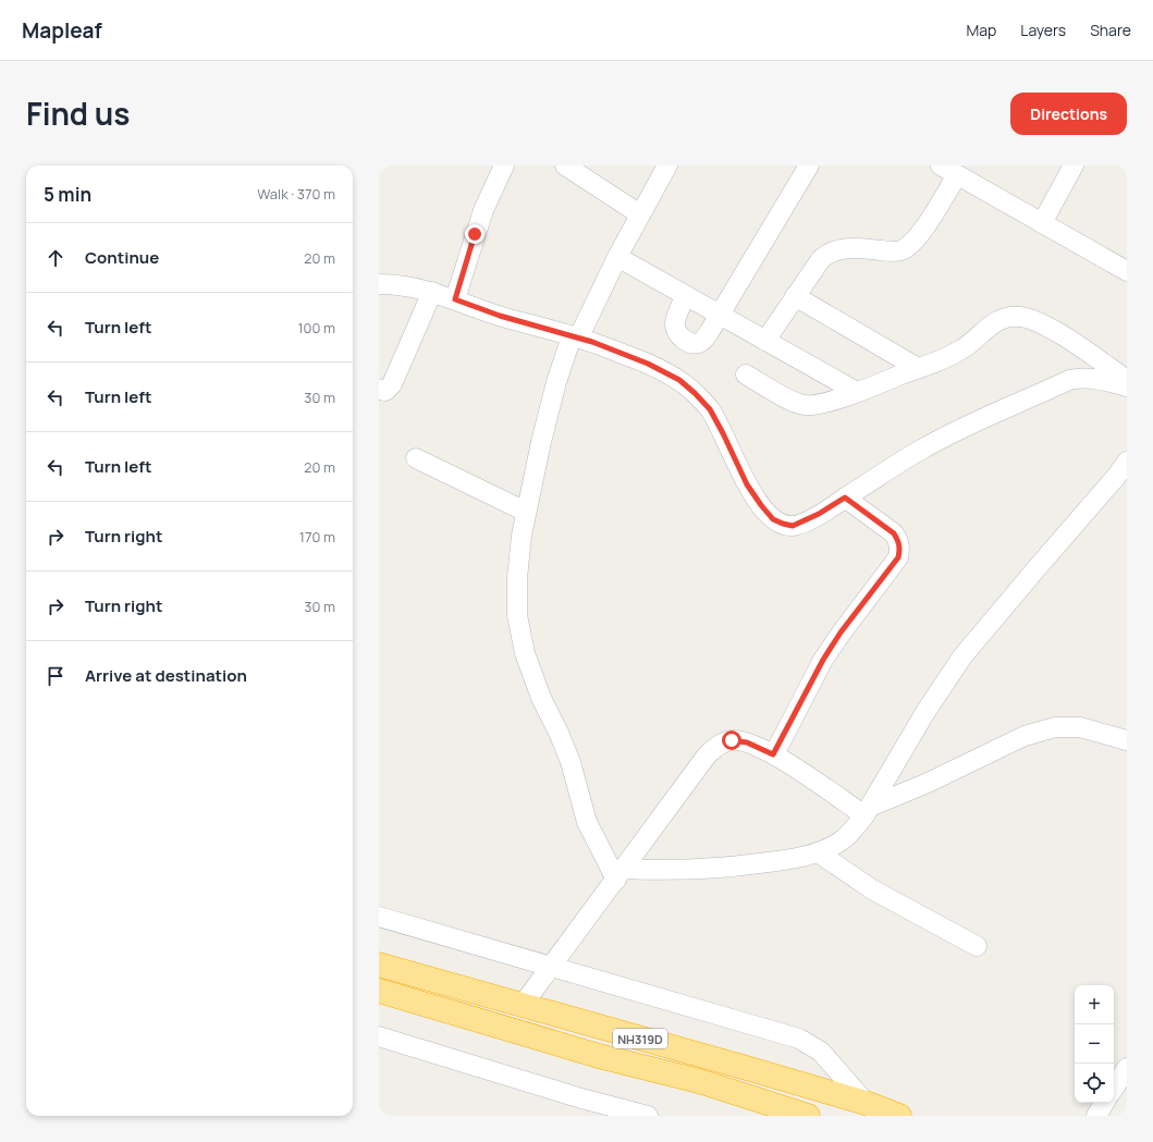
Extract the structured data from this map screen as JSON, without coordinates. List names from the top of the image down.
{
  "streets": {
    "highway": ["NH319D"]
  },
  "page": {
    "header": "Mapleaf",
    "nav": ["Map", "Layers", "Share"],
    "title": "Find us",
    "buttons": "Directions",
    "heading": ["5 min", "Walk · 370 m"],
    "list": [
      ["Continue", "20 m"],
      ["Turn left", "100 m"],
      ["Turn left", "30 m"],
      ["Turn left", "20 m"],
      ["Turn right", "170 m"],
      ["Turn right", "30 m"],
      "Arrive at destination"
    ],
    "map_buttons": ["+", "−"]
  }
}
